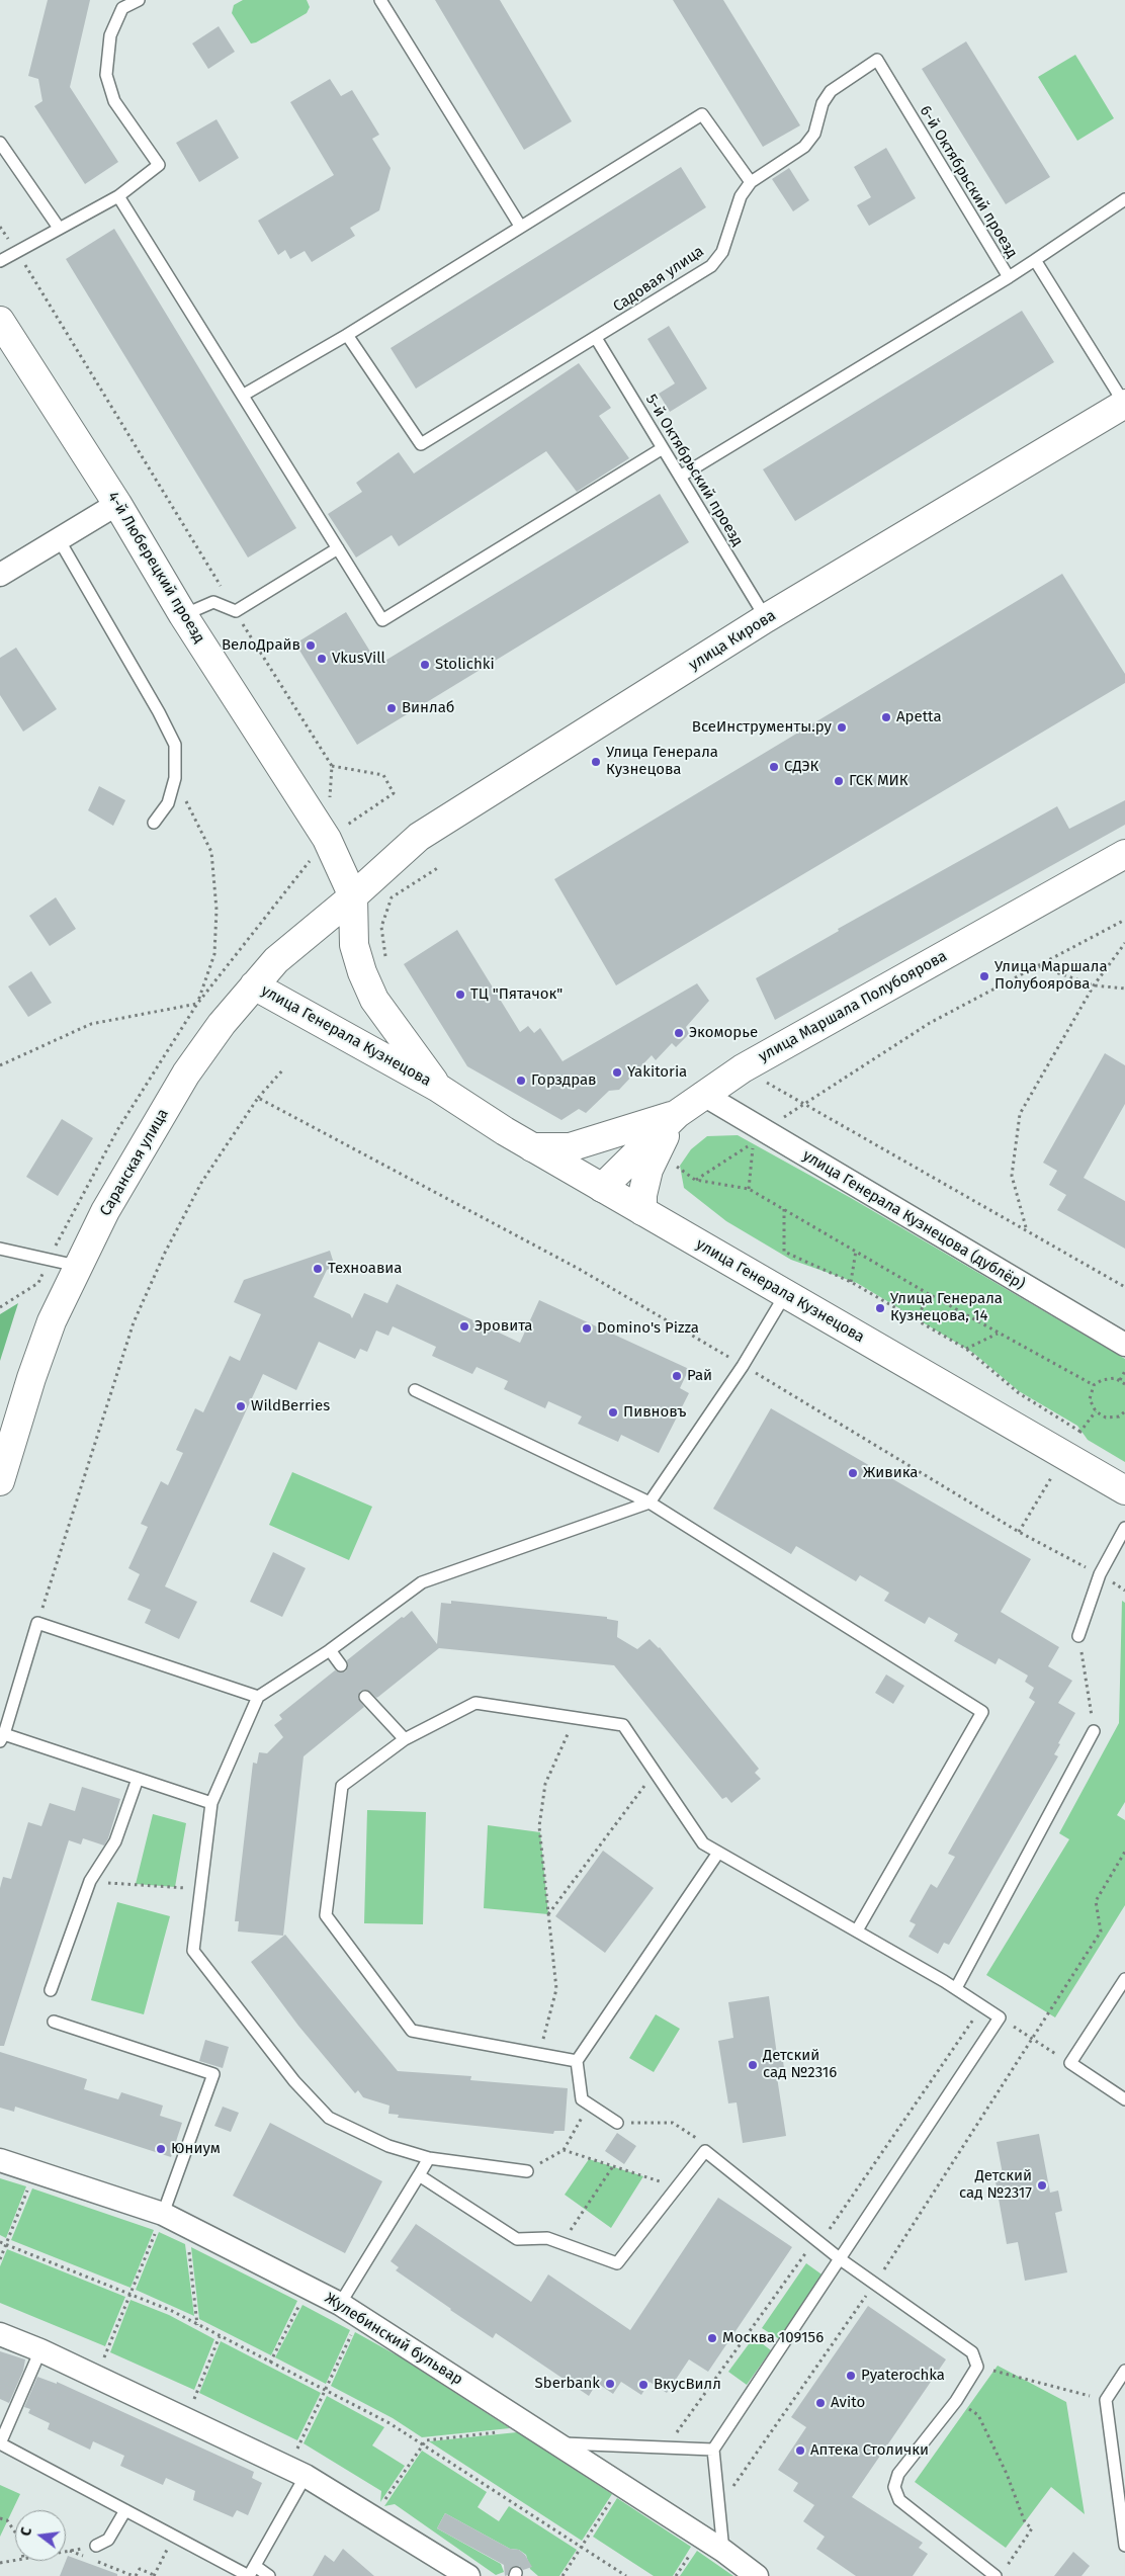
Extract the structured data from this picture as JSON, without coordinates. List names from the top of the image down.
{
  "streets": {
    "main road": [
      "4-й Люберецкий проезд",
      "улица Кирова",
      "улица Маршала Полубоярова",
      "улица Генерала Кузнецова",
      "Саранская улица"
    ],
    "street": ["улица Генерала Кузнецова (дублёр)", "Жулебинский бульвар"],
    "lane": ["6-й Октябрьский проезд", "Садовая улица", "5-й Октябрьский проезд"]
  },
  "crossings": [
    ["6-й Октябрьский проезд", "Садовая улица"],
    ["6-й Октябрьский проезд", "улица Кирова"],
    ["Садовая улица", "5-й Октябрьский проезд"],
    ["5-й Октябрьский проезд", "улица Кирова"],
    ["4-й Люберецкий проезд", "улица Кирова"],
    ["4-й Люберецкий проезд", "улица Генерала Кузнецова"],
    ["4-й Люберецкий проезд", "Саранская улица"],
    ["улица Кирова", "улица Генерала Кузнецова"],
    ["улица Кирова", "Саранская улица"],
    ["улица Маршала Полубоярова", "улица Генерала Кузнецова"],
    ["улица Маршала Полубоярова", "улица Генерала Кузнецова (дублёр)"],
    ["улица Генерала Кузнецова", "Саранская улица"]
  ],
  "places": [
    "ВелоДрайв",
    "VkusVill",
    "Stolichki",
    "Винлаб",
    "Apetta",
    "ВсеИнструменты.ру",
    "Улица Генерала Кузнецова",
    "СДЭК",
    "ГСК МИК",
    "Улица Маршала Полубоярова",
    "ТЦ \"Пятачок\"",
    "Экоморье",
    "Yakitoria",
    "Горздрав",
    "Техноавиа",
    "Улица Генерала Кузнецова, 14",
    "Эровита",
    "Domino's Pizza",
    "Рай",
    "WildBerries",
    "Пивновъ",
    "Живика",
    "Детский сад №2316",
    "Юниум",
    "Детский сад №2317",
    "Москва 109156",
    "Pyaterochka",
    "Sberbank",
    "ВкусВилл",
    "Avito",
    "Аптека Столички"
  ],
  "north": "left"
}
